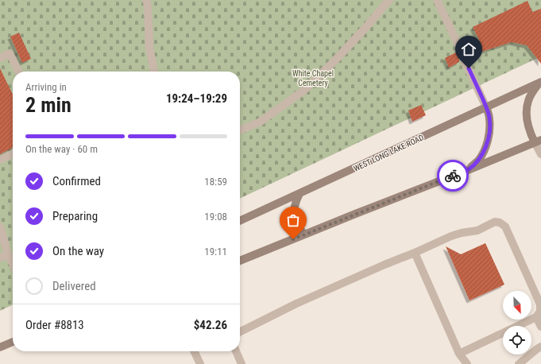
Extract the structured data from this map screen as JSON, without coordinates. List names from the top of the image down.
{
  "streets": {
    "main road": ["WEST LONG LAKE ROAD"]
  },
  "parks": ["White Chapel Cemetery"],
  "north": "bottom right",
  "page": {
    "heading": ["2 min", "Arriving in", "19:24–19:29"],
    "panel": ["Order #8813", "$42.26"],
    "bar": "On the way · 60 m",
    "list": [
      ["Confirmed", "18:59"],
      ["Preparing", "19:08"],
      ["On the way", "19:11"],
      "Delivered"
    ]
  }
}
